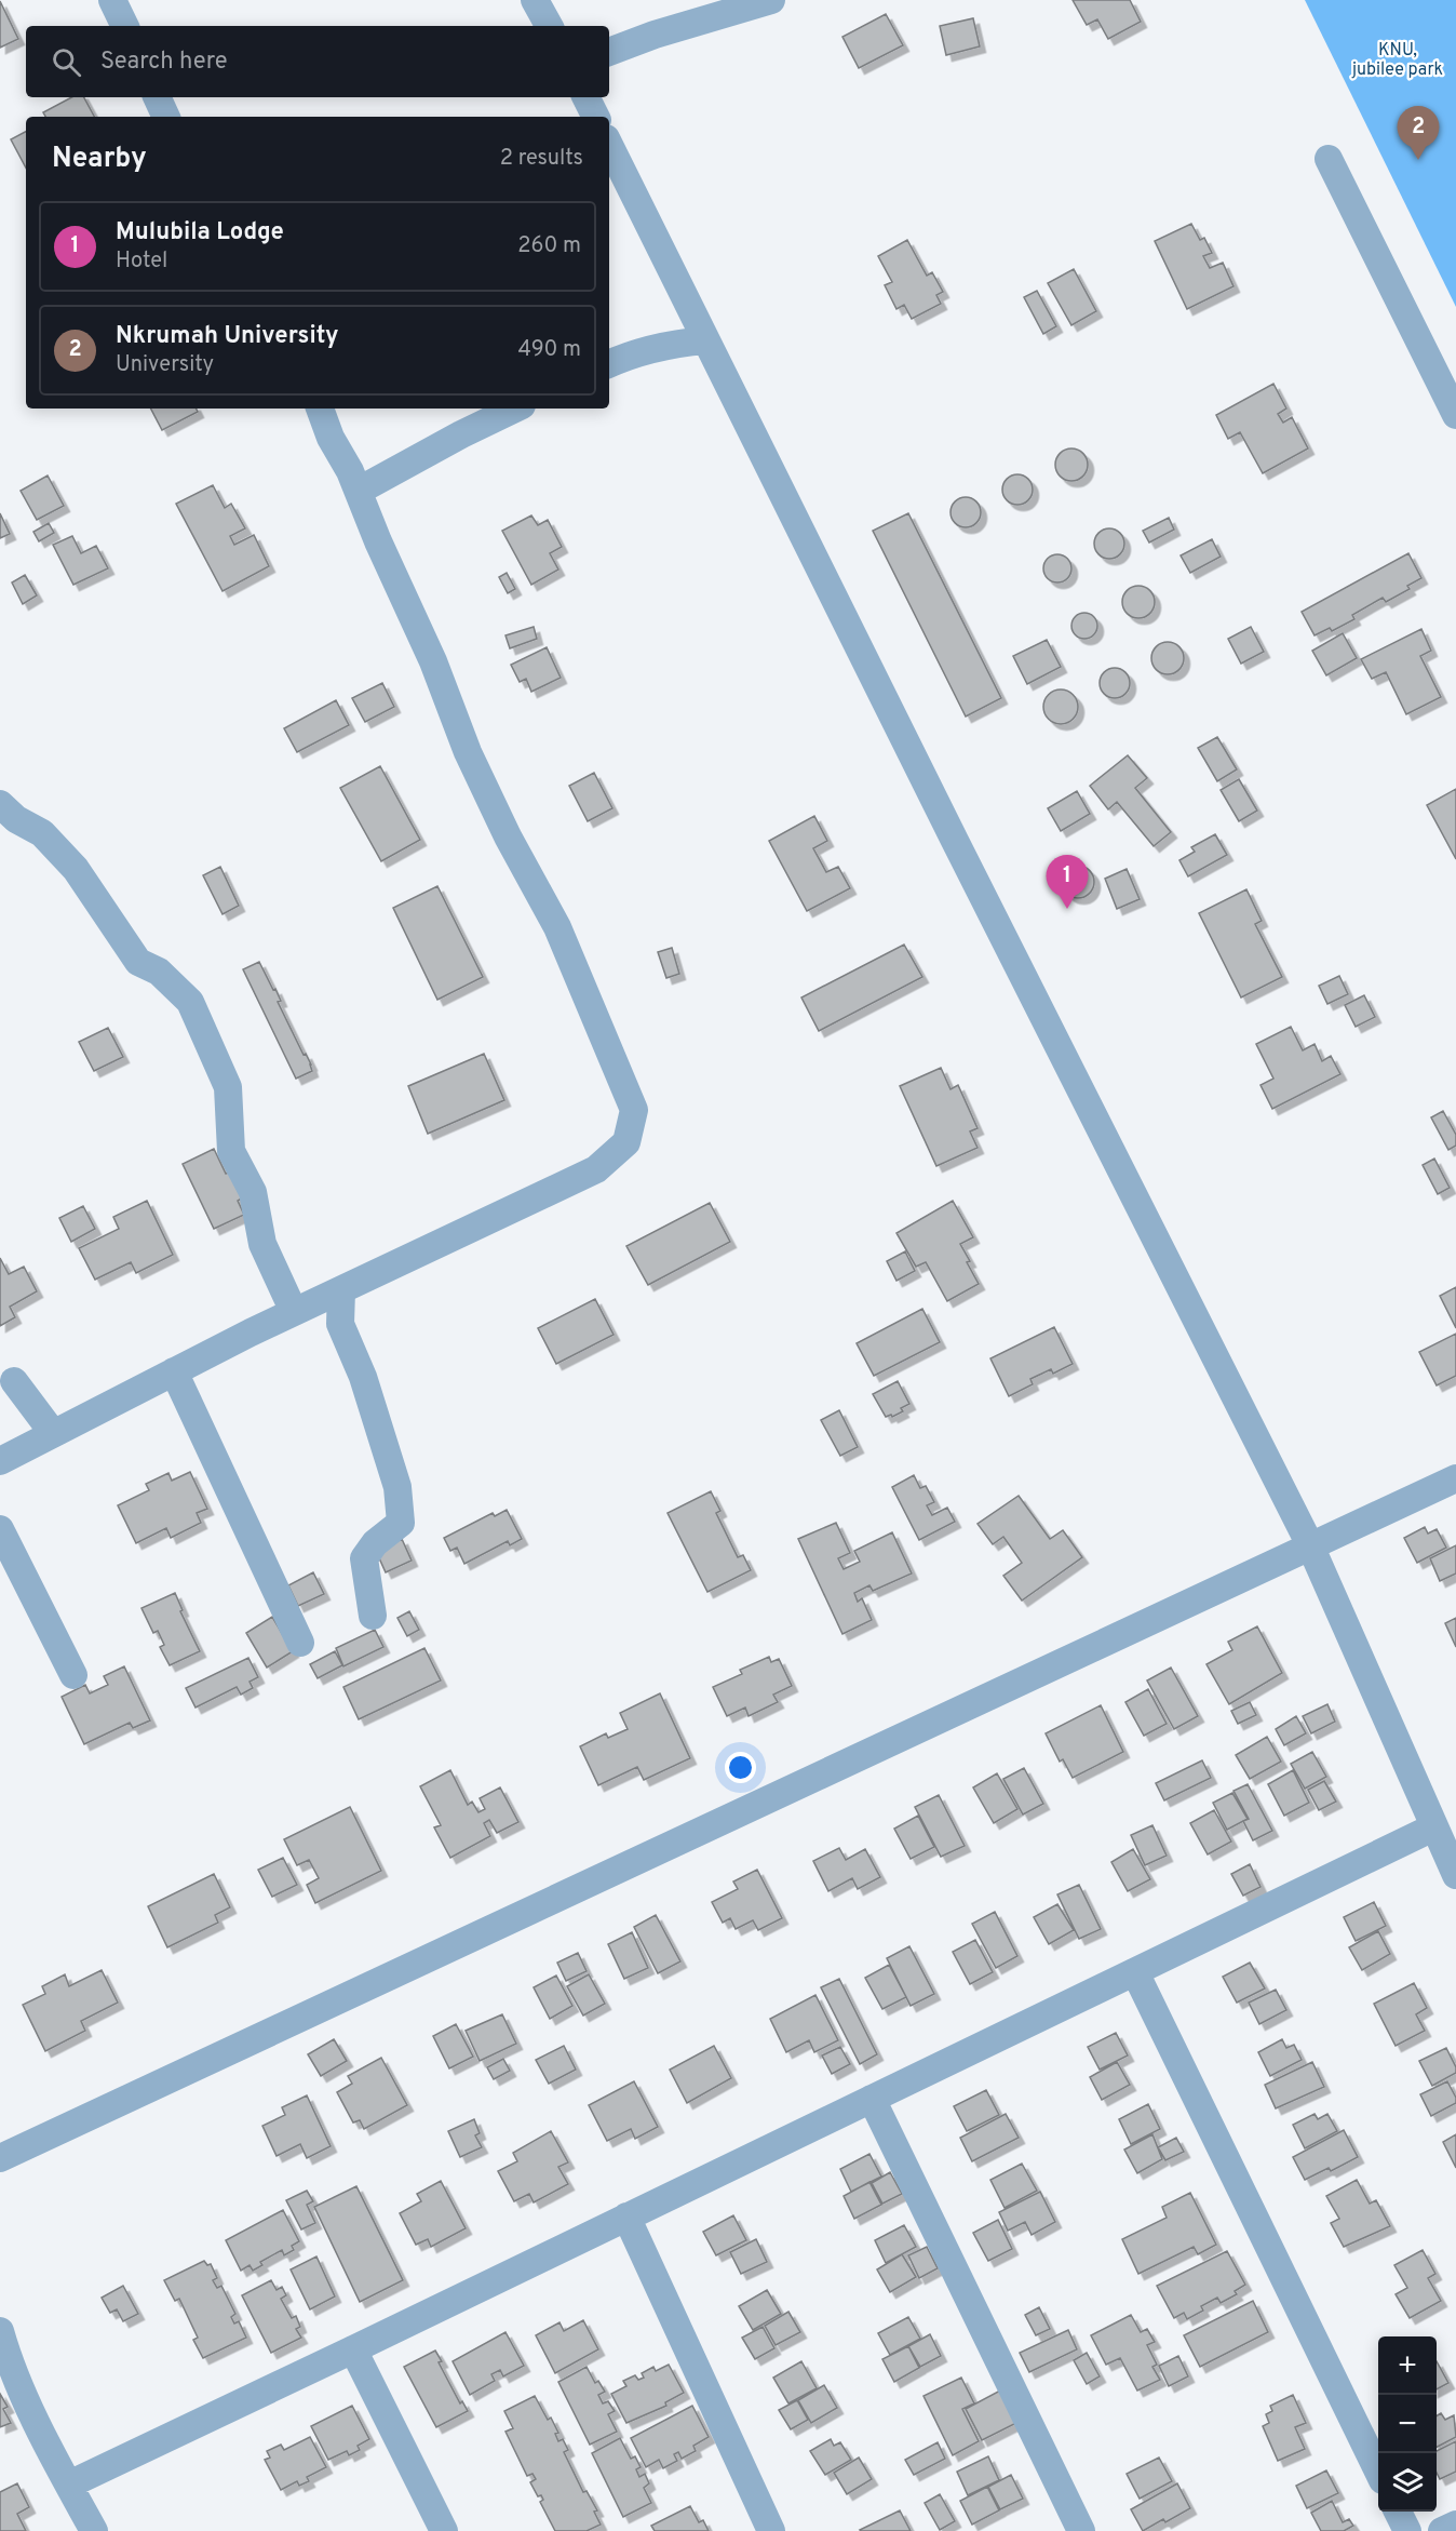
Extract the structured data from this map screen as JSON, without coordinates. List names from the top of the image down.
{
  "parks": ["KNU, jubilee park"],
  "page": {
    "search": "Search here",
    "pins": ["2", "1"],
    "heading": ["Nearby", "2 results"],
    "list": [
      {
        "mark": "1",
        "name": "Mulubila Lodge",
        "note": "Hotel",
        "value": "260 m"
      },
      {
        "mark": "2",
        "name": "Nkrumah University",
        "note": "University",
        "value": "490 m"
      }
    ],
    "map_buttons": ["+", "−"]
  }
}
